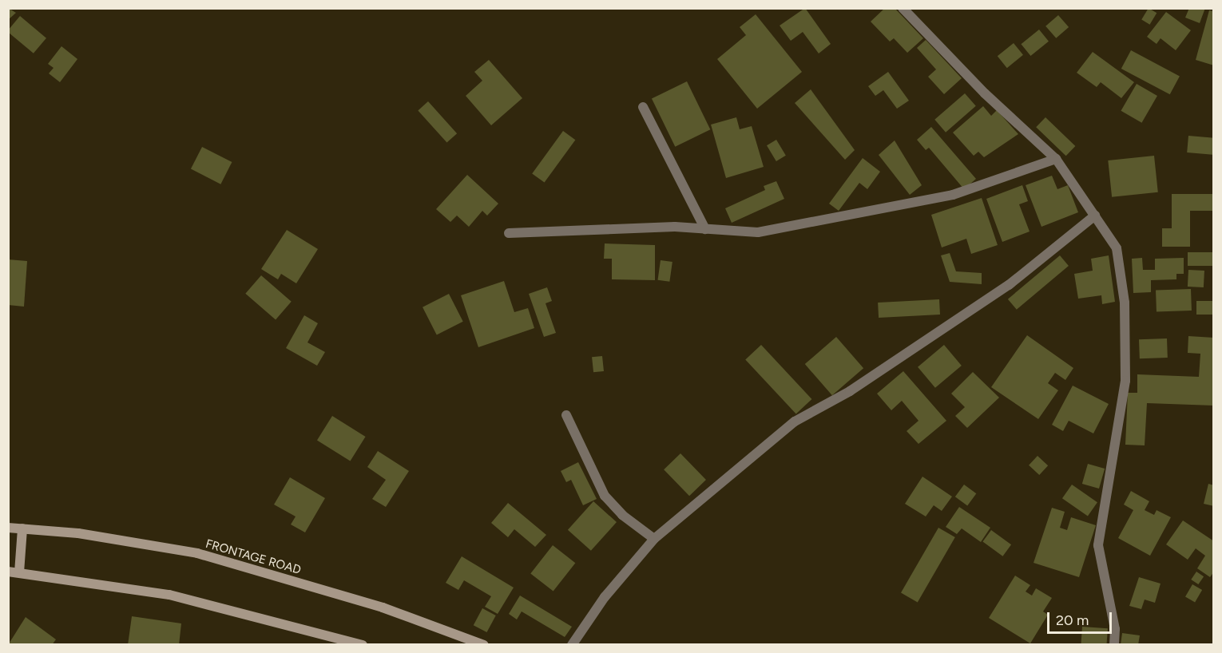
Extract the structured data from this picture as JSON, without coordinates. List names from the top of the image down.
{
  "streets": {
    "main road": ["FRONTAGE ROAD"]
  },
  "scale_bar": "20 m"
}
